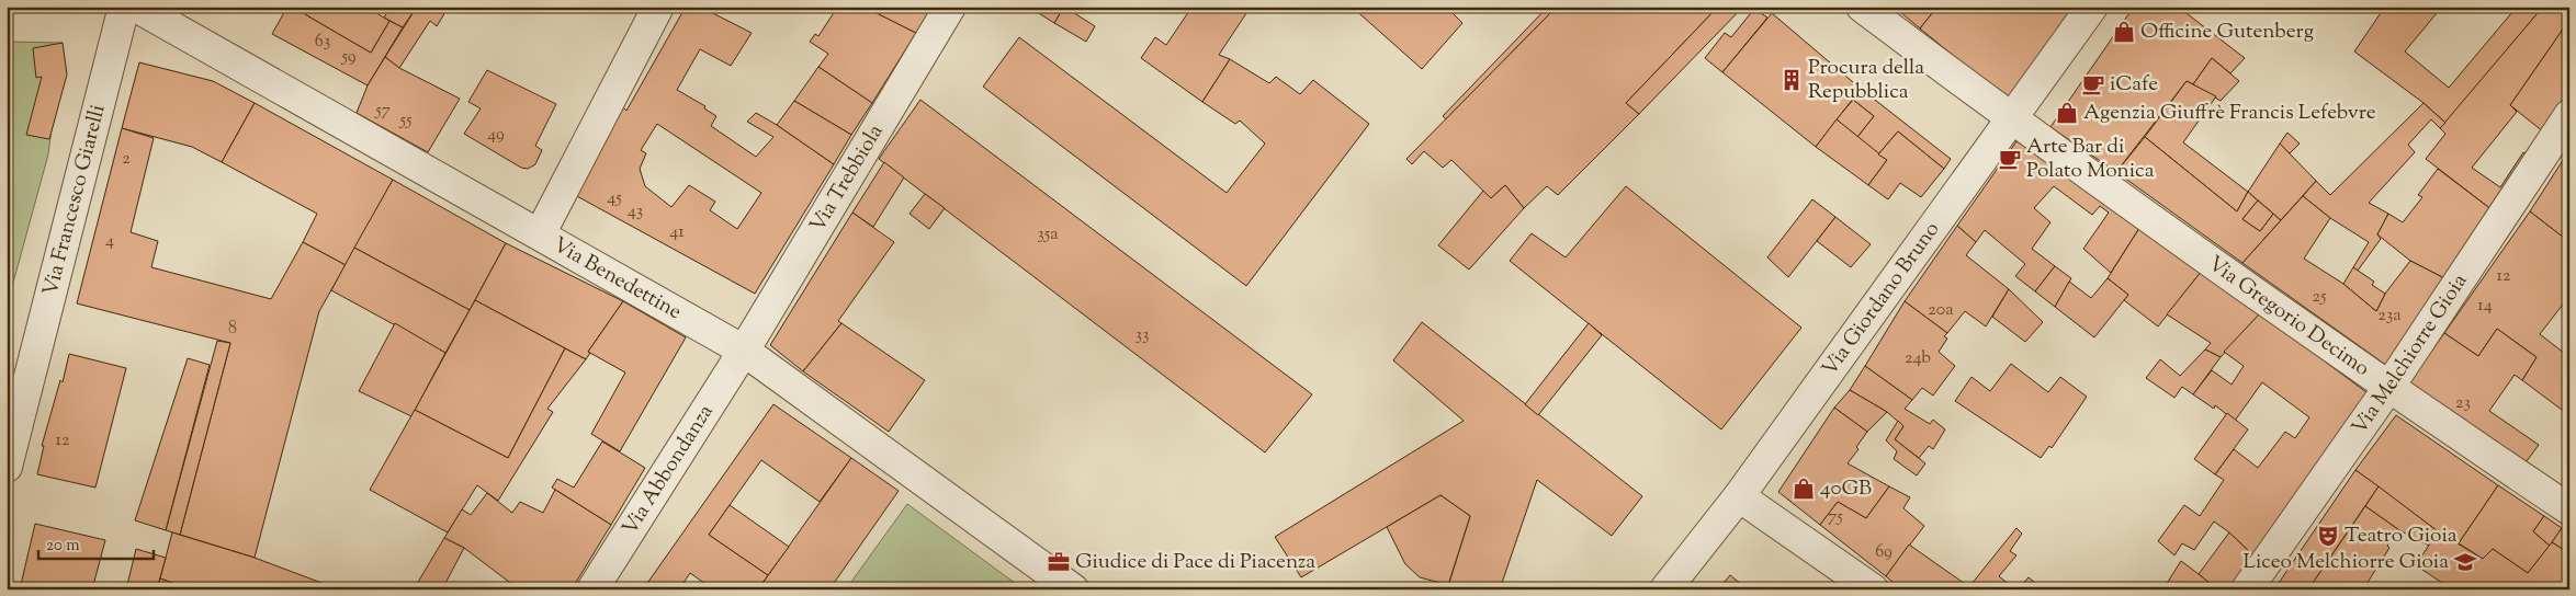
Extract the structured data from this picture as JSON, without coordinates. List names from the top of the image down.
{
  "streets": {
    "street": [
      "Via Trebbiola",
      "Via Francesco Giarelli",
      "Via Benedettine",
      "Via Giordano Bruno",
      "Via Gregorio Decimo",
      "Via Melchiorre Gioia",
      "Via Abbondanza"
    ]
  },
  "crossings": [
    ["Via Trebbiola", "Via Benedettine"],
    ["Via Trebbiola", "Via Abbondanza"],
    ["Via Benedettine", "Via Abbondanza"],
    ["Via Giordano Bruno", "Via Gregorio Decimo"],
    ["Via Gregorio Decimo", "Via Melchiorre Gioia"]
  ],
  "places": {
    "shop": ["Officine Gutenberg", "Agenzia Giuffrè Francis Lefebvre", "40GB"],
    "building": ["Procura della Repubblica"],
    "cafe": ["iCafe", "Arte Bar di Polato Monica"],
    "theatre": ["Teatro Gioia"],
    "office": ["Giudice di Pace di Piacenza"],
    "school or university": ["Liceo Melchiorre Gioia"]
  },
  "house_numbers": [
    "63",
    "59",
    "57",
    "55",
    "49",
    "2",
    "45",
    "43",
    "41",
    "35a",
    "4",
    "12",
    "25",
    "14",
    "20a",
    "23a",
    "8",
    "33",
    "24b",
    "23",
    "12",
    "75",
    "69"
  ],
  "scale_bar": "20 m"
}
